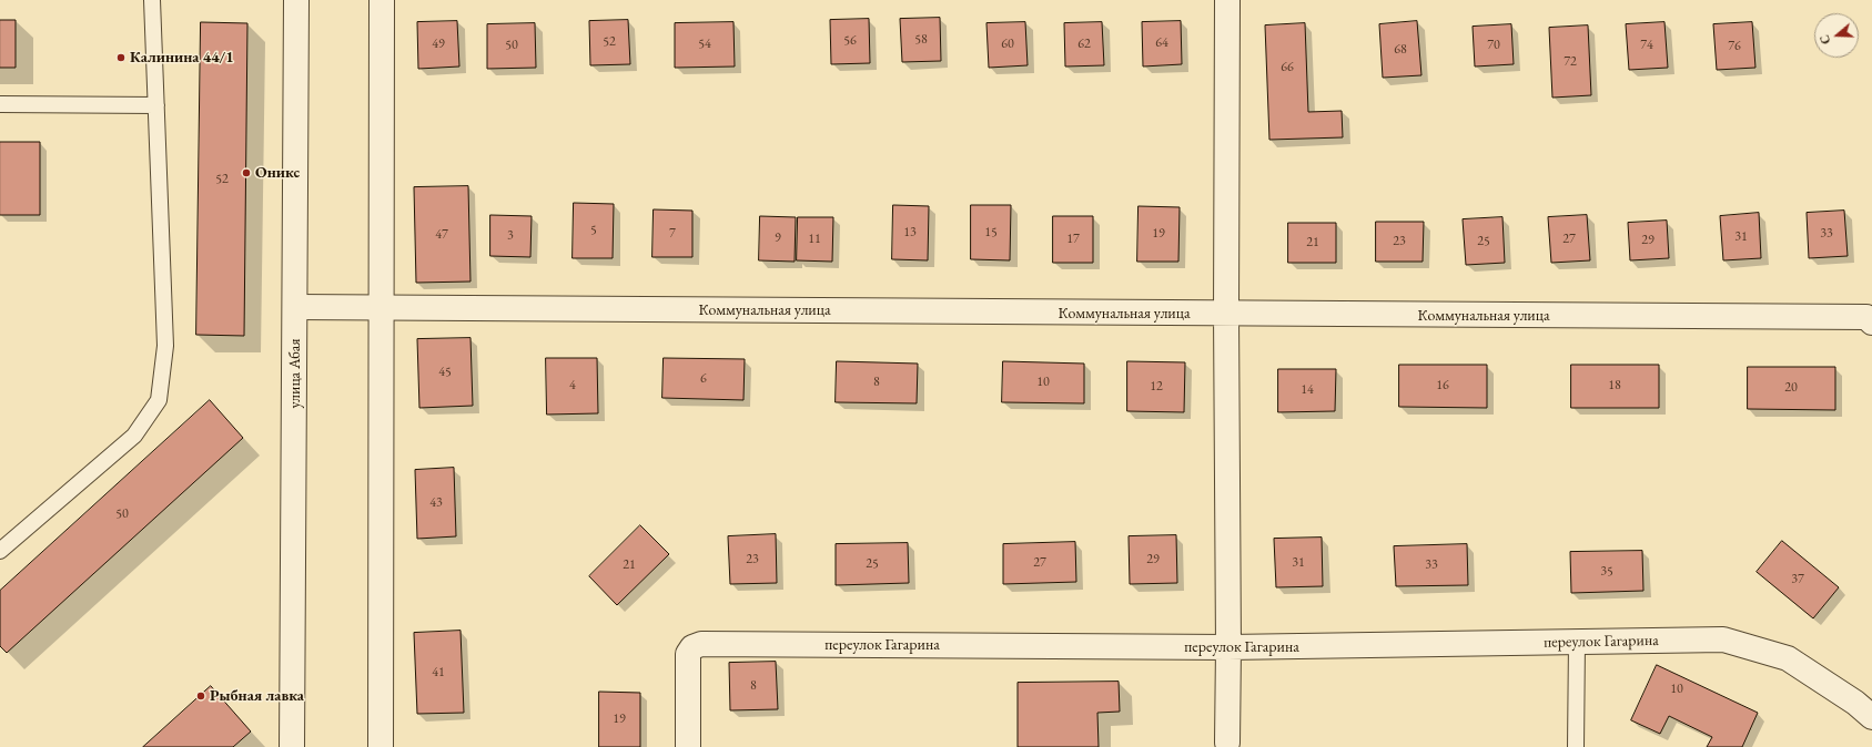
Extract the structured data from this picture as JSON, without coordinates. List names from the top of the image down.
{
  "streets": {
    "street": ["Коммунальная улица", "улица Абая", "переулок Гагарина"]
  },
  "crossings": [
    ["Коммунальная улица", "улица Абая"]
  ],
  "places": ["Калинина 44/1", "Оникс", "Рыбная лавка"],
  "house_numbers": [
    "58",
    "56",
    "52",
    "64",
    "49",
    "54",
    "60",
    "62",
    "50",
    "70",
    "74",
    "76",
    "68",
    "72",
    "66",
    "52",
    "5",
    "13",
    "15",
    "7",
    "19",
    "33",
    "47",
    "3",
    "31",
    "9",
    "11",
    "17",
    "27",
    "29",
    "23",
    "25",
    "21",
    "45",
    "6",
    "8",
    "10",
    "4",
    "16",
    "18",
    "12",
    "20",
    "14",
    "43",
    "50",
    "23",
    "29",
    "27",
    "31",
    "25",
    "21",
    "33",
    "35",
    "37",
    "41",
    "8",
    "10",
    "19"
  ],
  "north": "left"
}
